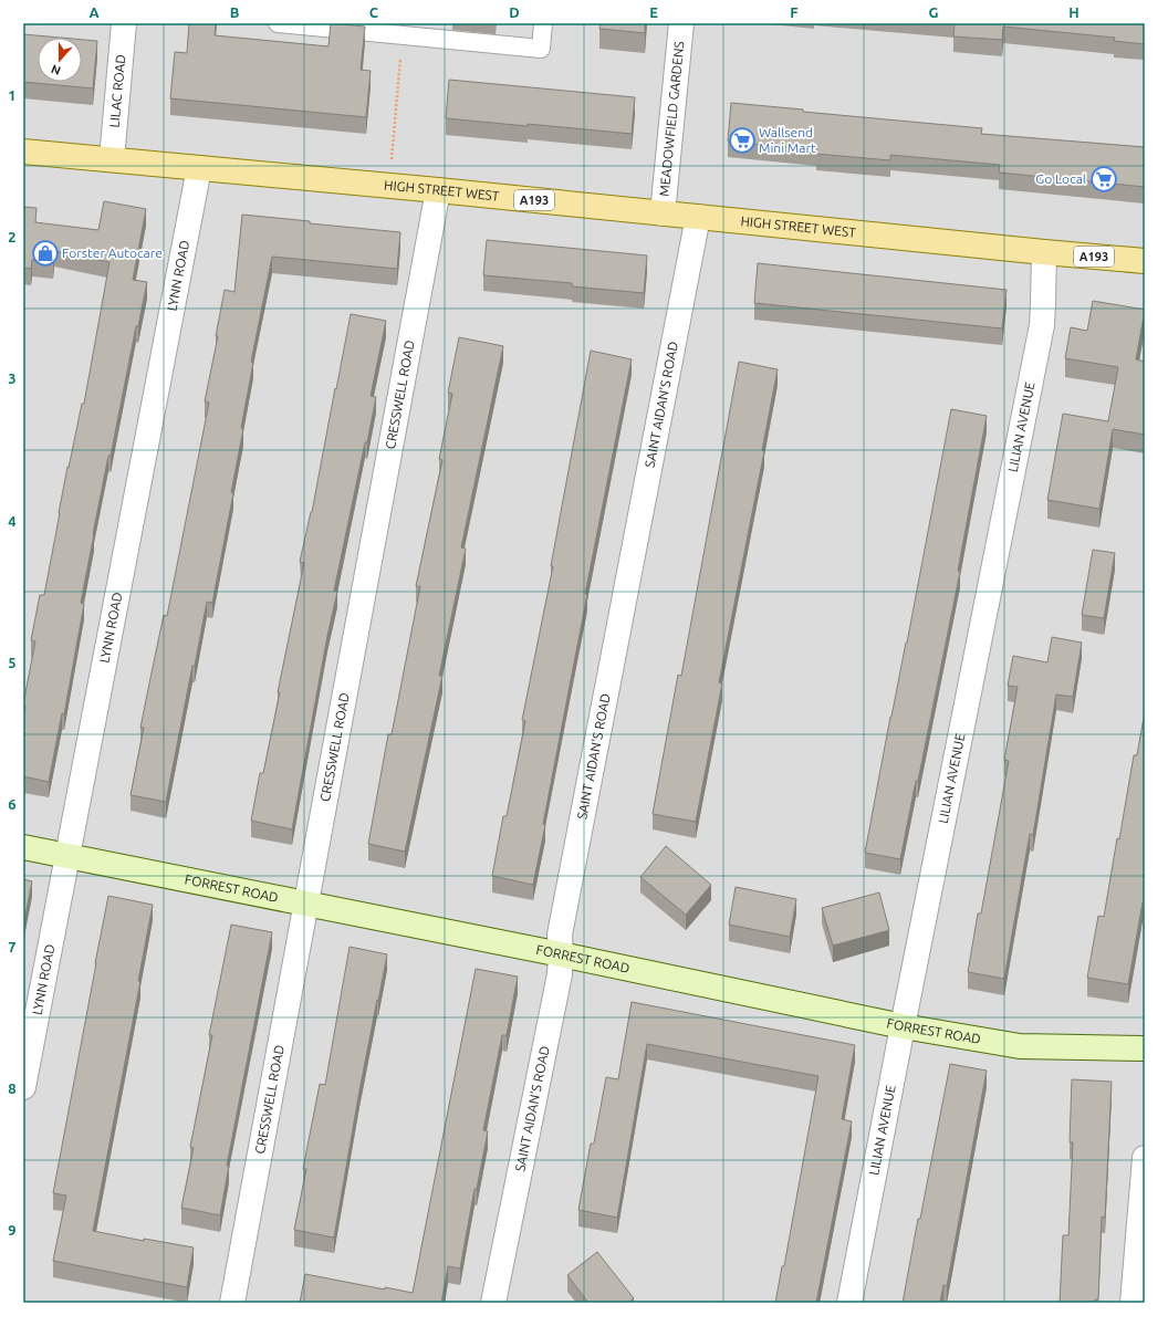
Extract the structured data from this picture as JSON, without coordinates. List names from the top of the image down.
{
  "streets": {
    "main road": ["HIGH STREET WEST", "A193"],
    "street": [
      "LILAC ROAD",
      "MEADOWFIELD GARDENS",
      "LYNN ROAD",
      "CRESSWELL ROAD",
      "SAINT AIDAN'S ROAD",
      "LILIAN AVENUE",
      "FORREST ROAD"
    ]
  },
  "crossings": [
    ["LILAC ROAD", "HIGH STREET WEST"],
    ["MEADOWFIELD GARDENS", "HIGH STREET WEST"],
    ["HIGH STREET WEST", "A193"],
    ["HIGH STREET WEST", "LYNN ROAD"],
    ["HIGH STREET WEST", "CRESSWELL ROAD"],
    ["HIGH STREET WEST", "SAINT AIDAN'S ROAD"],
    ["HIGH STREET WEST", "LILIAN AVENUE"],
    ["A193", "LILIAN AVENUE"],
    ["LYNN ROAD", "FORREST ROAD"],
    ["CRESSWELL ROAD", "FORREST ROAD"],
    ["SAINT AIDAN'S ROAD", "FORREST ROAD"],
    ["LILIAN AVENUE", "FORREST ROAD"]
  ],
  "places": {
    "supermarket": ["Wallsend Mini Mart", "Go Local"],
    "shop": ["Forster Autocare"]
  },
  "north": "bottom",
  "grid": {
    "columns": [
      "A",
      "B",
      "C",
      "D",
      "E",
      "F",
      "G",
      "H"
    ],
    "rows": [
      "1",
      "2",
      "3",
      "4",
      "5",
      "6",
      "7",
      "8",
      "9"
    ]
  }
}
